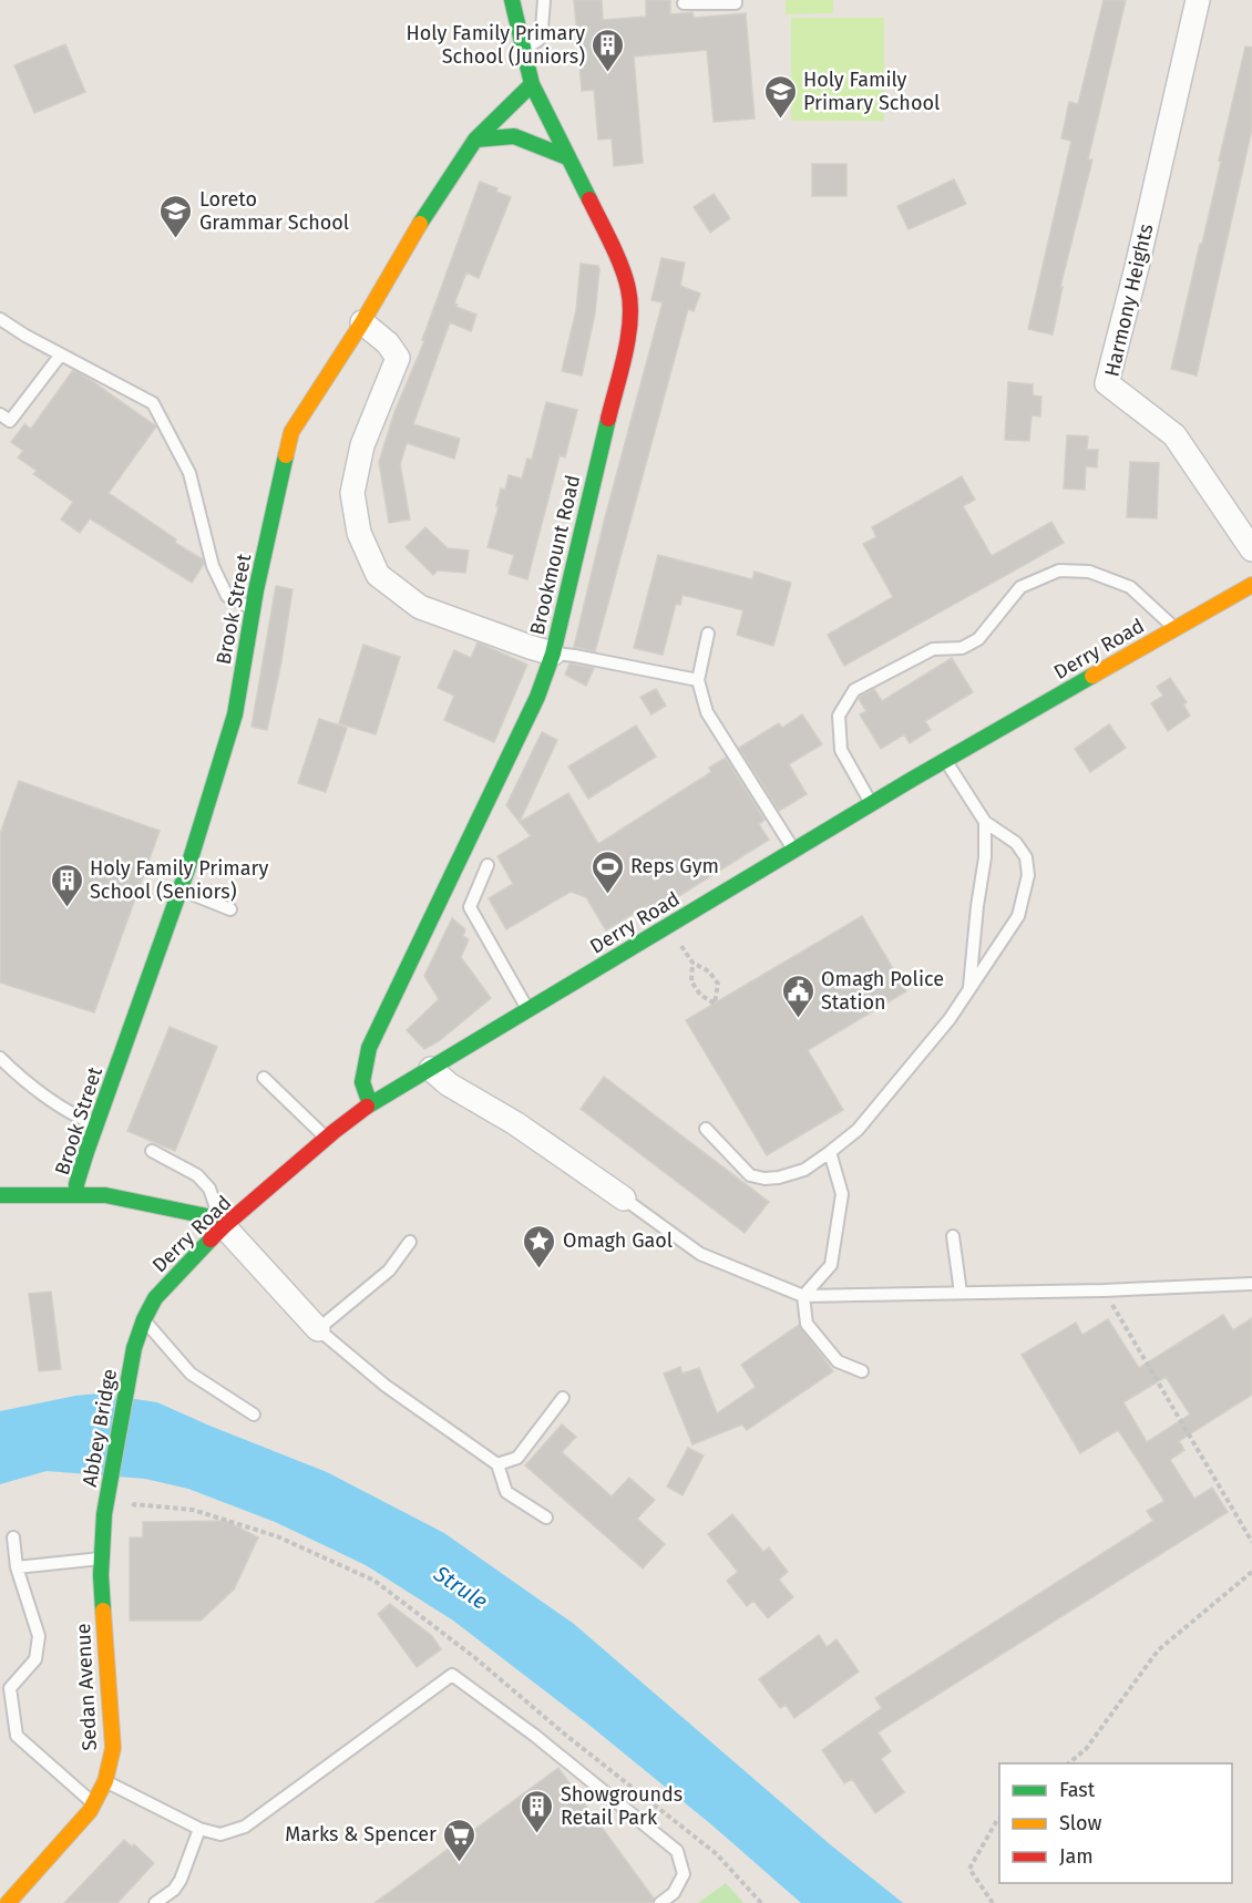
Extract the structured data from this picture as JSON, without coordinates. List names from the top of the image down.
{
  "streets": {
    "street": [
      "Harmony Heights",
      "Brookmount Road",
      "Brook Street",
      "Derry Road",
      "Abbey Bridge",
      "Sedan Avenue"
    ]
  },
  "crossings": [
    ["Brookmount Road", "Brook Street"],
    ["Brookmount Road", "Derry Road"],
    ["Derry Road", "Abbey Bridge"],
    ["Abbey Bridge", "Sedan Avenue"]
  ],
  "water": ["Strule"],
  "places": {
    "building": ["Holy Family Primary School (Juniors)", "Holy Family Primary School (Seniors)", "Showgrounds Retail Park"],
    "school or university": ["Holy Family Primary School", "Loreto Grammar School"],
    "sports": ["Reps Gym"],
    "public building": ["Omagh Police Station"],
    "place": ["Omagh Gaol"],
    "supermarket": ["Marks & Spencer"]
  },
  "legend": ["Fast", "Slow", "Jam"]
}
